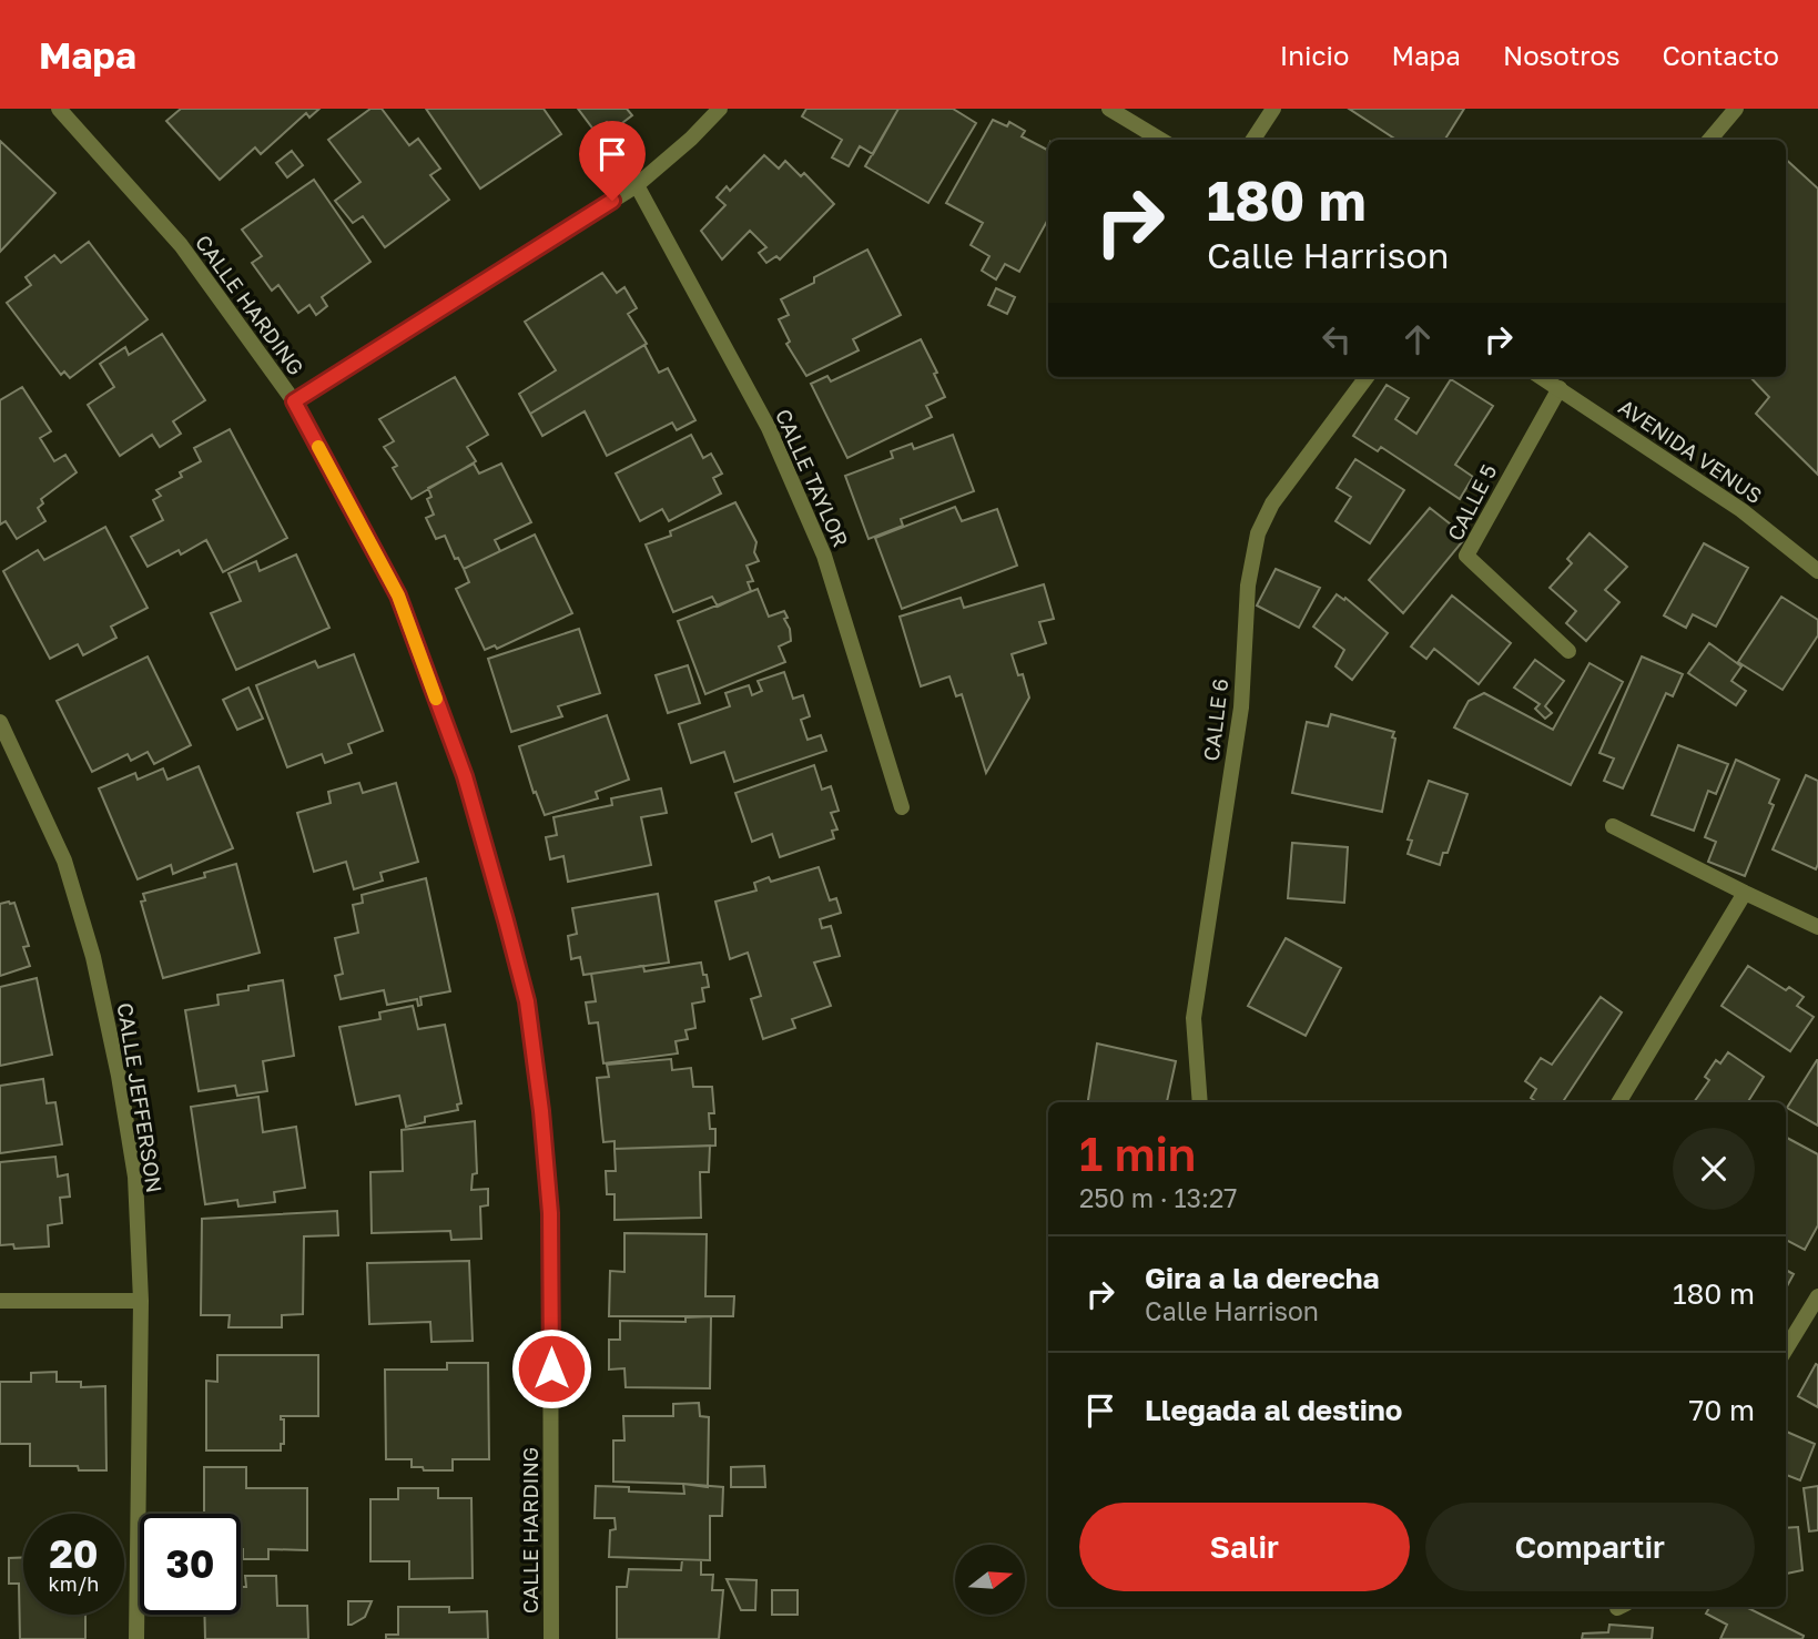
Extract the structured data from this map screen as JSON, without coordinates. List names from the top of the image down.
{
  "streets": {
    "street": [
      "CALLE HARDING",
      "AVENIDA VENUS",
      "CALLE TAYLOR",
      "CALLE 5",
      "CALLE 6",
      "CALLE JEFFERSON"
    ]
  },
  "crossings": [
    ["AVENIDA VENUS", "CALLE 5"]
  ],
  "north": "right",
  "page": {
    "header": "Mapa",
    "nav": [
      "Inicio",
      "Mapa",
      "Nosotros",
      "Contacto"
    ],
    "turn": ["180 m", "Calle Harrison"],
    "heading": ["1 min", "250 m · 13:27"],
    "list": [
      {
        "name": "Gira a la derecha",
        "note": "Calle Harrison",
        "value": "180 m"
      },
      {
        "name": "Llegada al destino",
        "value": "70 m"
      }
    ],
    "buttons": ["Salir", "Compartir"],
    "speed": "20 km/h",
    "limit": "30"
  }
}
